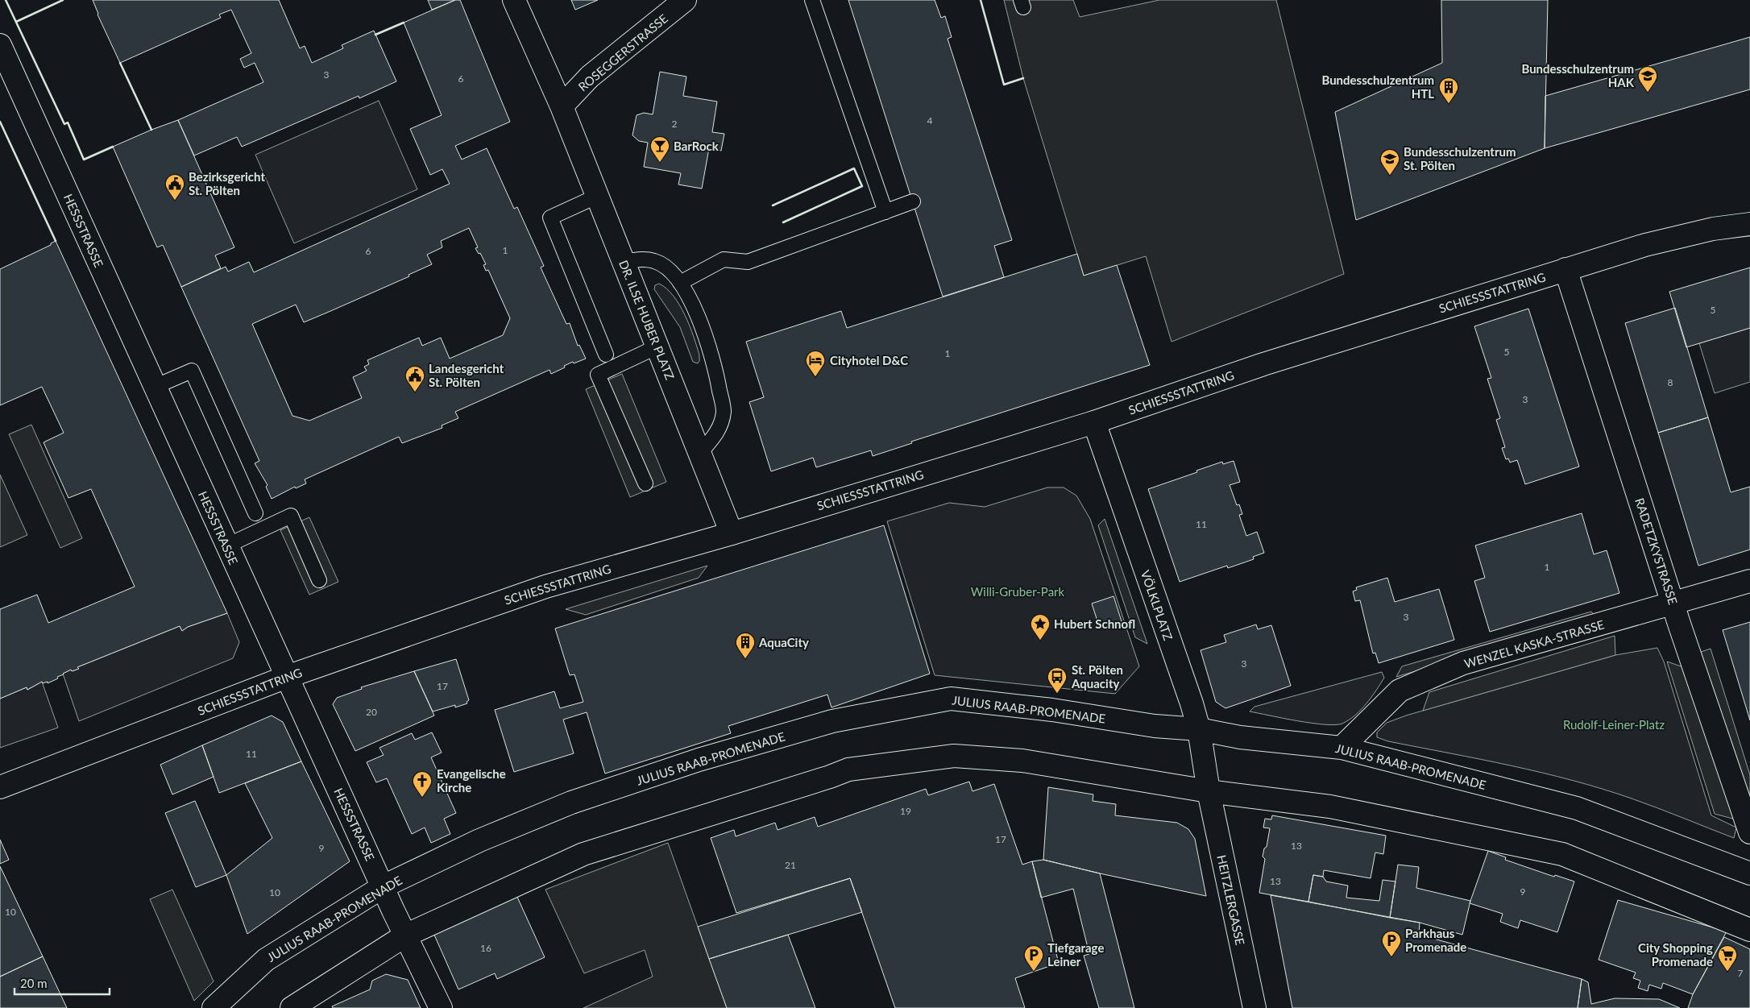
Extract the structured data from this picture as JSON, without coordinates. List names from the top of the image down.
{
  "streets": {
    "street": [
      "ROSEGGERSTRASSE",
      "HESSSTRASSE",
      "SCHIESSSTATTRING",
      "DR. ILSE HUBER PLATZ",
      "RADETZKYSTRASSE",
      "VÖLKLPLATZ",
      "WENZEL KASKA-STRASSE",
      "JULIUS RAAB-PROMENADE",
      "HEITZLERGASSE"
    ]
  },
  "crossings": [
    ["ROSEGGERSTRASSE", "DR. ILSE HUBER PLATZ"],
    ["HESSSTRASSE", "SCHIESSSTATTRING"],
    ["HESSSTRASSE", "JULIUS RAAB-PROMENADE"],
    ["SCHIESSSTATTRING", "DR. ILSE HUBER PLATZ"],
    ["SCHIESSSTATTRING", "RADETZKYSTRASSE"],
    ["SCHIESSSTATTRING", "VÖLKLPLATZ"],
    ["RADETZKYSTRASSE", "WENZEL KASKA-STRASSE"],
    ["VÖLKLPLATZ", "JULIUS RAAB-PROMENADE"],
    ["VÖLKLPLATZ", "HEITZLERGASSE"],
    ["WENZEL KASKA-STRASSE", "JULIUS RAAB-PROMENADE"]
  ],
  "parks": ["Willi-Gruber-Park", "Rudolf-Leiner-Platz"],
  "places": {
    "school or university": ["Bundesschulzentrum HAK", "Bundesschulzentrum St. Pölten"],
    "building": ["Bundesschulzentrum HTL", "AquaCity"],
    "bar": ["BarRock"],
    "public building": ["Bezirksgericht St. Pölten", "Landesgericht St. Pölten"],
    "hotel": ["Cityhotel D&C"],
    "place": ["Hubert Schnofl"],
    "bus stop": ["St. Pölten Aquacity"],
    "church": ["Evangelische Kirche"],
    "parking": ["Parkhaus Promenade", "Tiefgarage Leiner"],
    "supermarket": ["City Shopping Promenade"]
  },
  "house_numbers": [
    "3",
    "6",
    "4",
    "2",
    "1",
    "6",
    "5",
    "5",
    "1",
    "8",
    "3",
    "11",
    "1",
    "3",
    "3",
    "17",
    "20",
    "11",
    "19",
    "17",
    "13",
    "9",
    "21",
    "13",
    "9",
    "10",
    "10",
    "16",
    "7"
  ],
  "scale_bar": "20 m"
}
